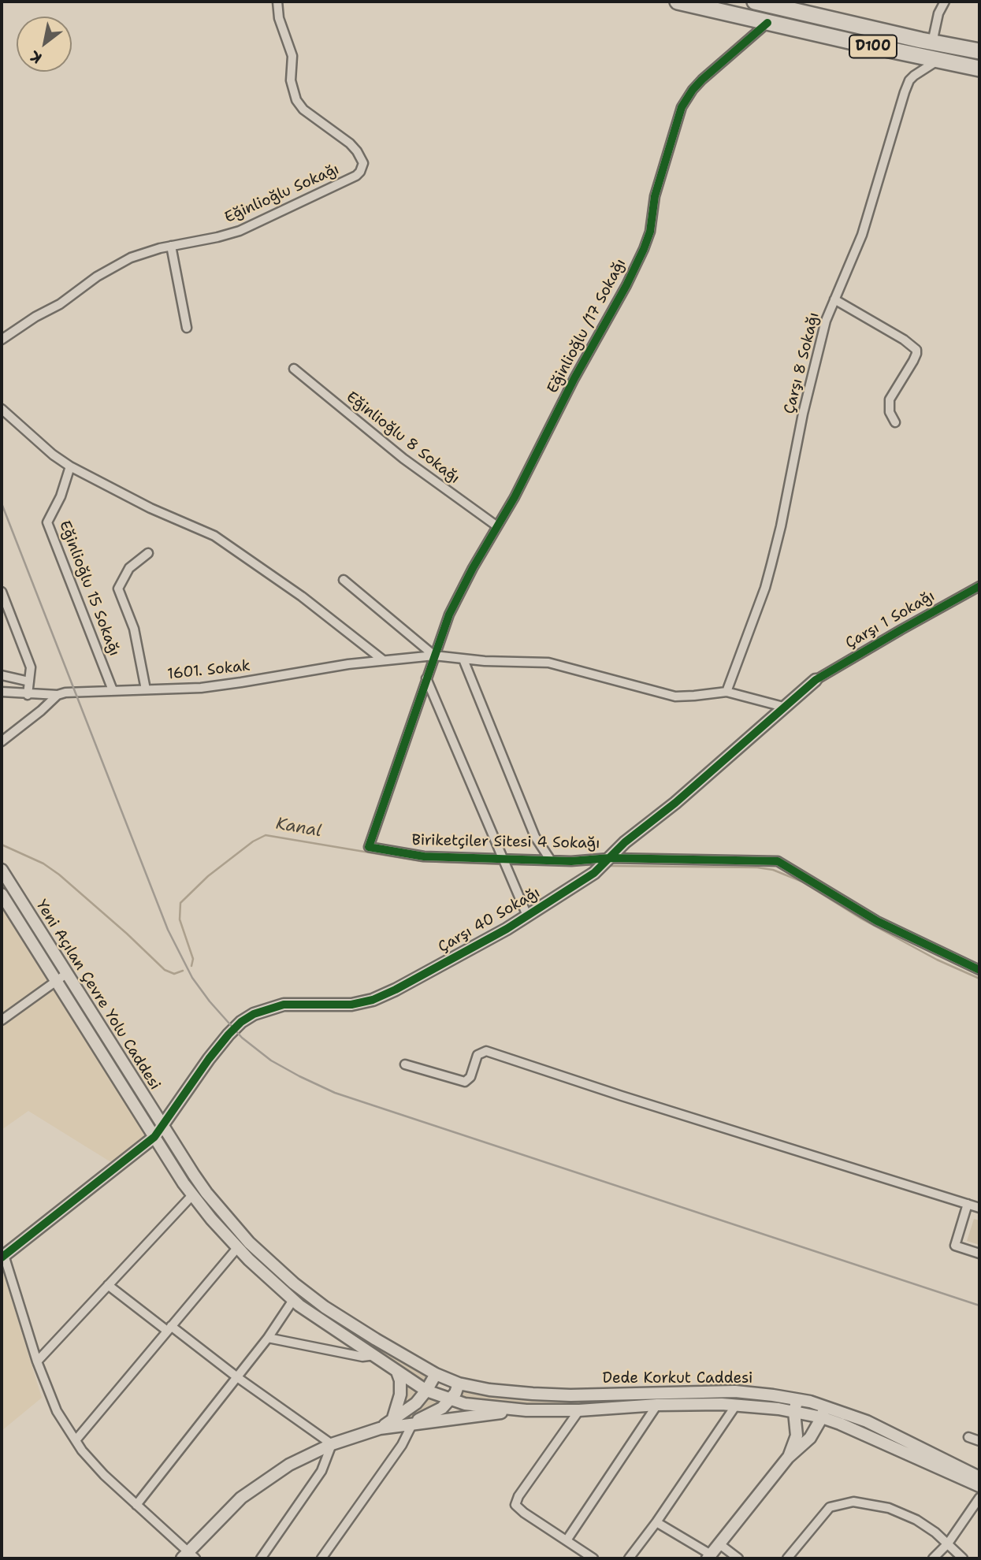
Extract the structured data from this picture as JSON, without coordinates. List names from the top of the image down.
{
  "streets": {
    "highway": ["D100"],
    "main road": ["Çarşı 40 Sokağı", "Yeni Açılan Çevre Yolu Caddesi", "Dede Korkut Caddesi"],
    "street": [
      "Eğinlioğlu Sokağı",
      "Eğinlioğlu /17 Sokağı",
      "Çarşı 8 Sokağı",
      "Eğinlioğlu 8 Sokağı",
      "Eğinlioğlu 15 Sokağı",
      "Çarşı 1 Sokağı",
      "1601. Sokak",
      "Biriketçiler Sitesi 4 Sokağı"
    ]
  },
  "crossings": [
    ["D100", "Eğinlioğlu /17 Sokağı"],
    ["D100", "Çarşı 8 Sokağı"],
    ["Eğinlioğlu /17 Sokağı", "Eğinlioğlu 8 Sokağı"],
    ["Eğinlioğlu /17 Sokağı", "1601. Sokak"],
    ["Eğinlioğlu /17 Sokağı", "Biriketçiler Sitesi 4 Sokağı"],
    ["Çarşı 8 Sokağı", "1601. Sokak"],
    ["Eğinlioğlu 15 Sokağı", "1601. Sokak"],
    ["Çarşı 1 Sokağı", "Çarşı 40 Sokağı"],
    ["Biriketçiler Sitesi 4 Sokağı", "Çarşı 40 Sokağı"],
    ["Çarşı 40 Sokağı", "Yeni Açılan Çevre Yolu Caddesi"],
    ["Yeni Açılan Çevre Yolu Caddesi", "Dede Korkut Caddesi"]
  ],
  "water": ["Kanal"],
  "north": "bottom left"
}
